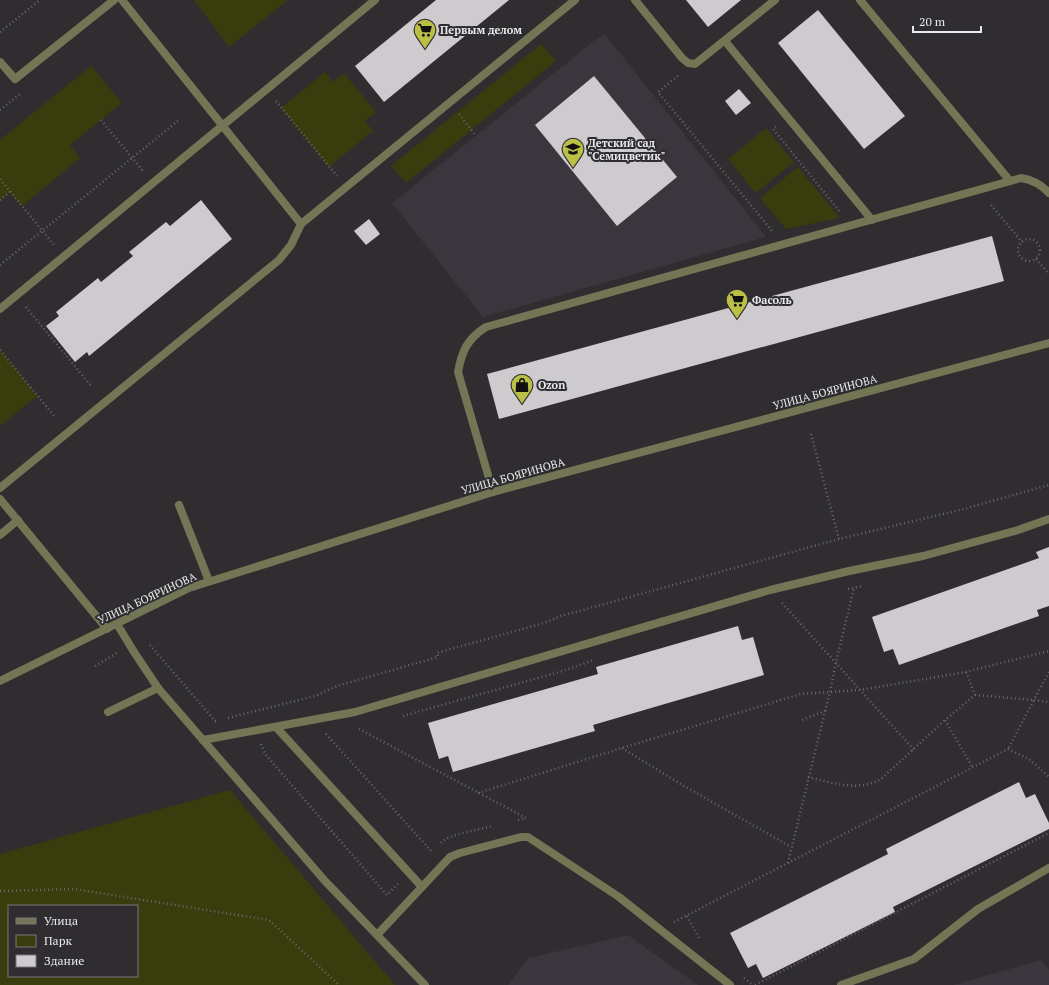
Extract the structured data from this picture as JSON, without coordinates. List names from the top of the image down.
{
  "streets": {
    "street": ["УЛИЦА БОЯРИНОВА"]
  },
  "places": {
    "supermarket": ["Первым делом", "Фасоль"],
    "school or university": ["Детский сад \"Семицветик\""],
    "shop": ["Ozon"]
  },
  "legend": ["Улица", "Парк", "Здание"],
  "scale_bar": "20 m"
}
